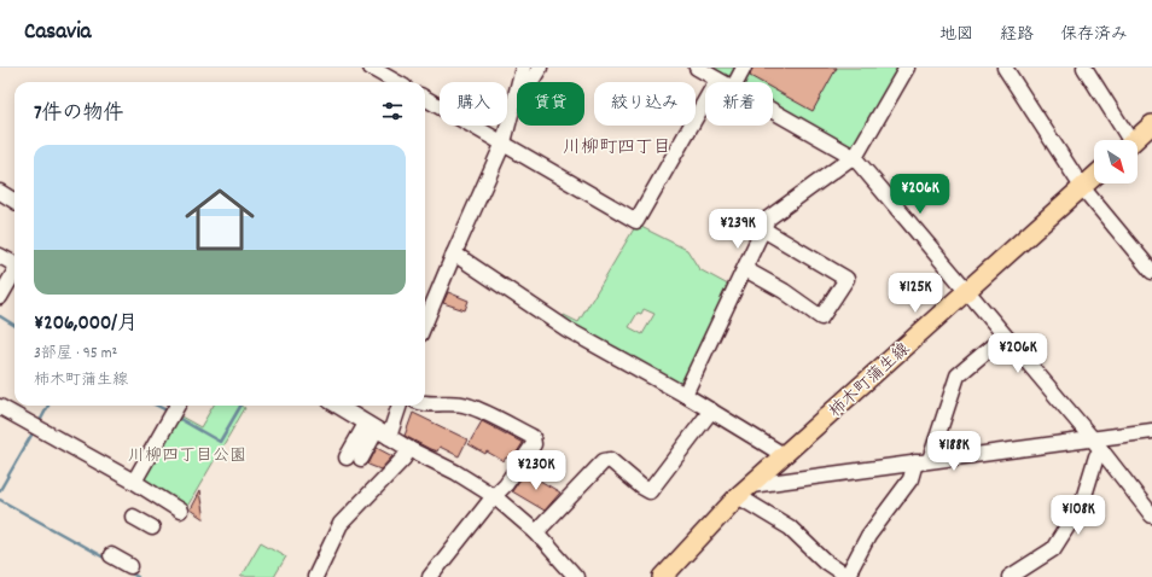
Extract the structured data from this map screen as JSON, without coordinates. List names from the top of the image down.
{
  "streets": {
    "main road": ["柿木町蒲生線"]
  },
  "districts": ["川柳町四丁目"],
  "parks": ["川柳四丁目公園"],
  "north": "bottom right",
  "page": {
    "header": "Casavia",
    "nav": ["地図", "経路", "保存済み"],
    "chip": [
      "購入",
      "賃貸",
      "絞り込み",
      "新着"
    ],
    "heading": "7件の物件",
    "list": [
      {
        "name": "¥206,000/月",
        "note": "3部屋 · 95 m² · 柿木町蒲生線"
      }
    ],
    "price": [
      "¥206K",
      "¥239K",
      "¥125K",
      "¥206K",
      "¥188K",
      "¥230K",
      "¥108K"
    ]
  }
}
